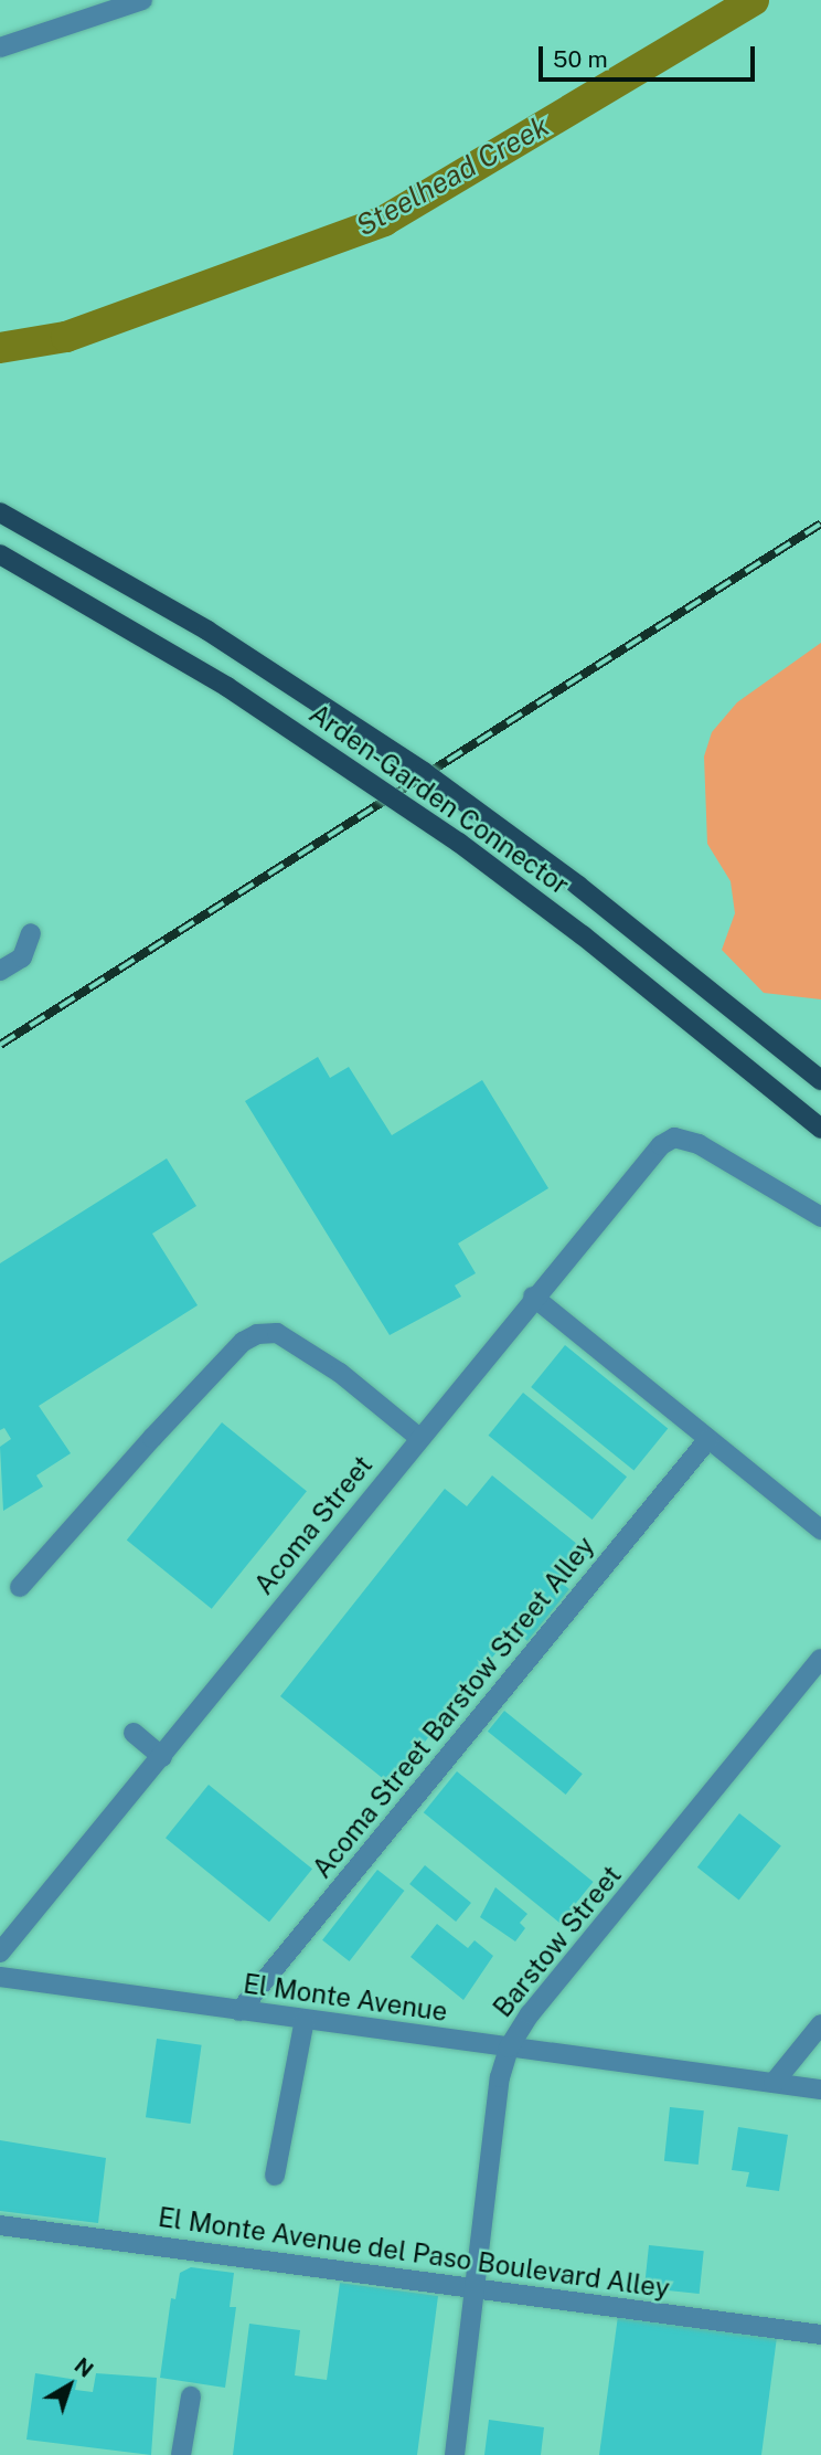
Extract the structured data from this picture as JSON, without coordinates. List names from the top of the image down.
{
  "streets": {
    "main road": ["Arden-Garden Connector"],
    "street": [
      "Acoma Street",
      "Acoma Street Barstow Street Alley",
      "Barstow Street",
      "El Monte Avenue",
      "El Monte Avenue del Paso Boulevard Alley"
    ]
  },
  "crossings": [
    ["Acoma Street Barstow Street Alley", "El Monte Avenue"],
    ["Barstow Street", "El Monte Avenue"],
    ["Barstow Street", "El Monte Avenue del Paso Boulevard Alley"]
  ],
  "water": ["Steelhead Creek"],
  "scale_bar": "50 m",
  "north": "top right"
}
